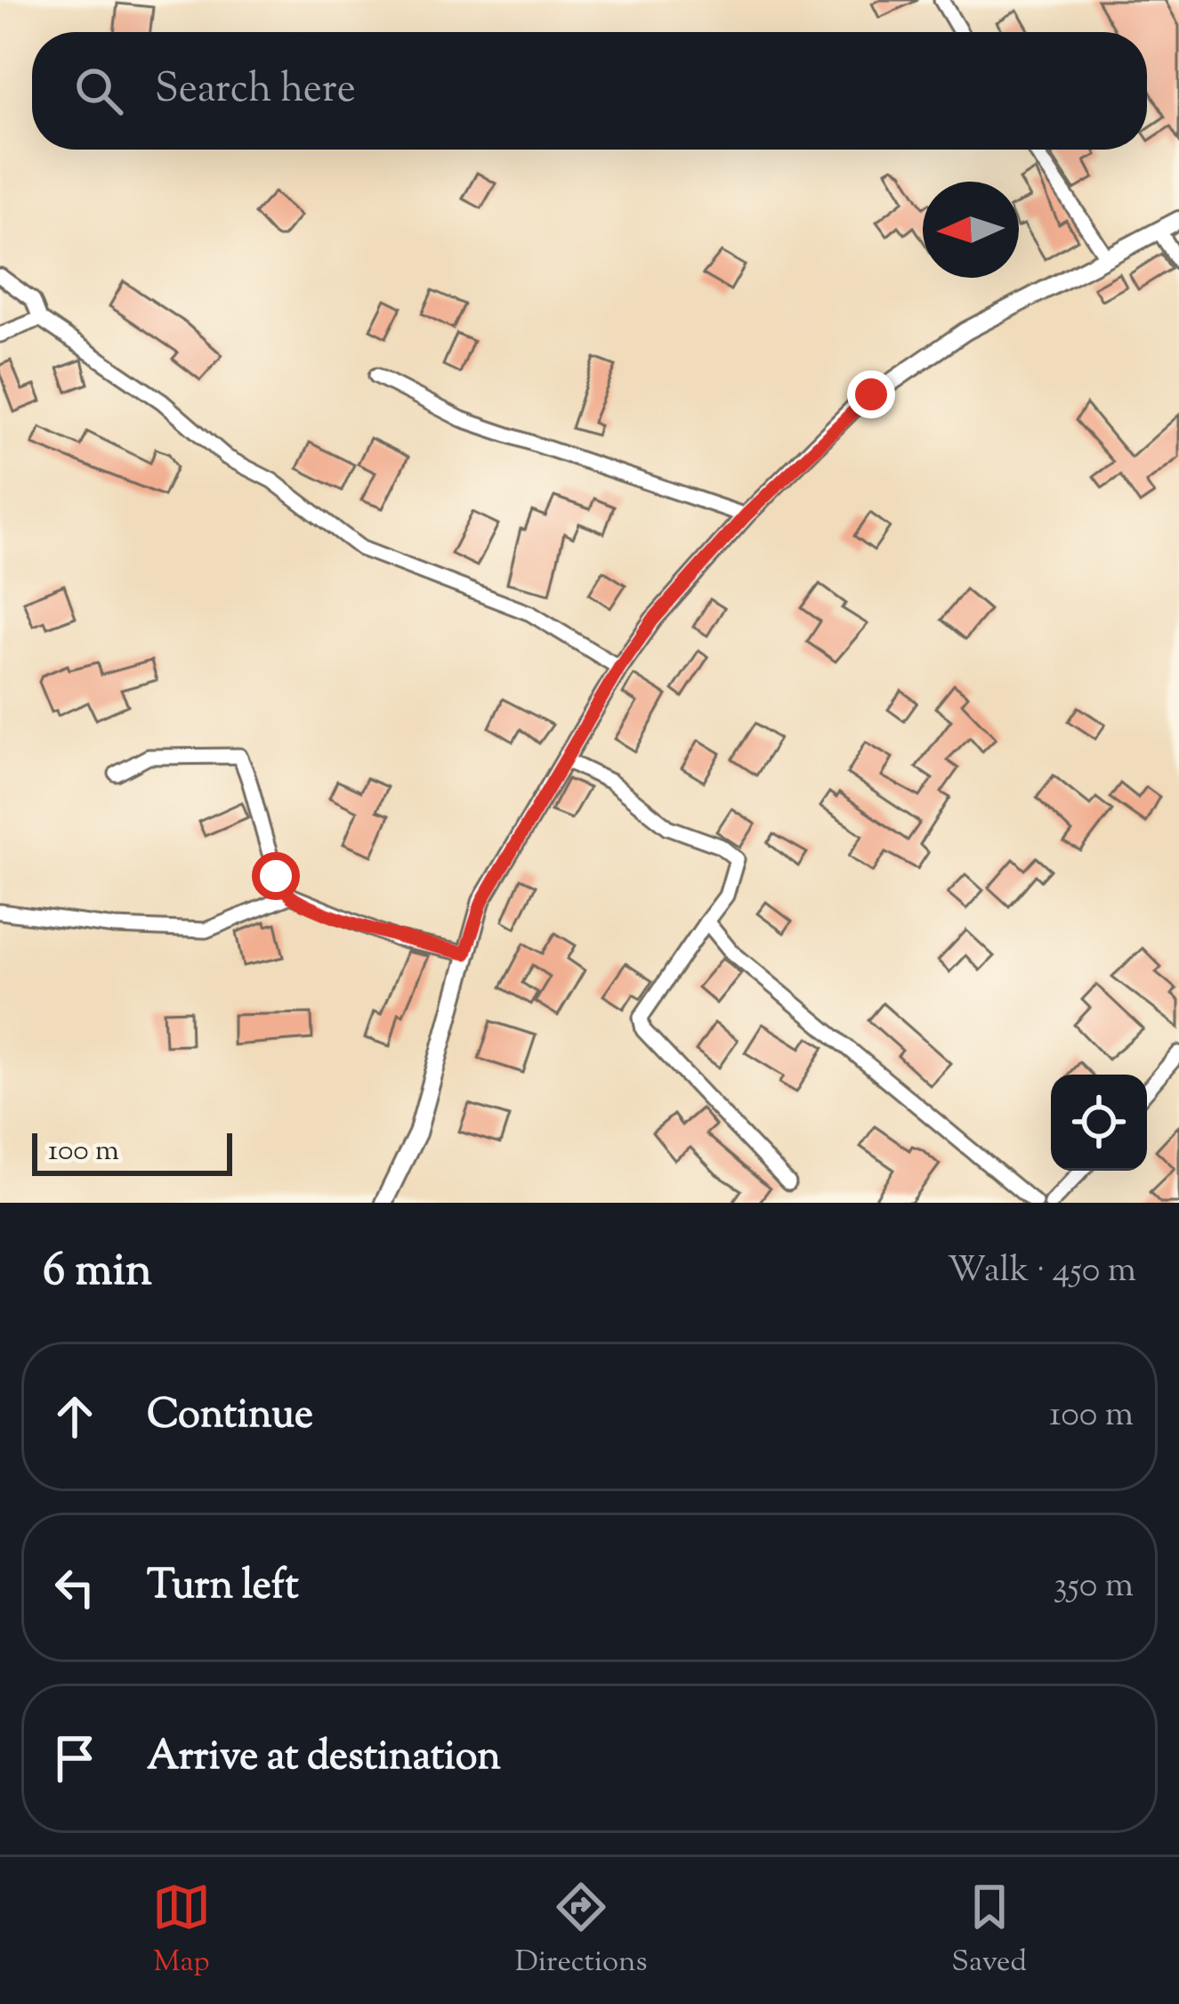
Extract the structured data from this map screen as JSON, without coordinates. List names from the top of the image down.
{
  "scale_bar": "100 m",
  "north": "left",
  "page": {
    "search": "Search here",
    "scale": "100 m",
    "heading": ["6 min", "Walk · 450 m"],
    "list": [
      ["Continue", "100 m"],
      ["Turn left", "350 m"],
      "Arrive at destination"
    ],
    "nav": ["Map", "Directions", "Saved"]
  }
}
